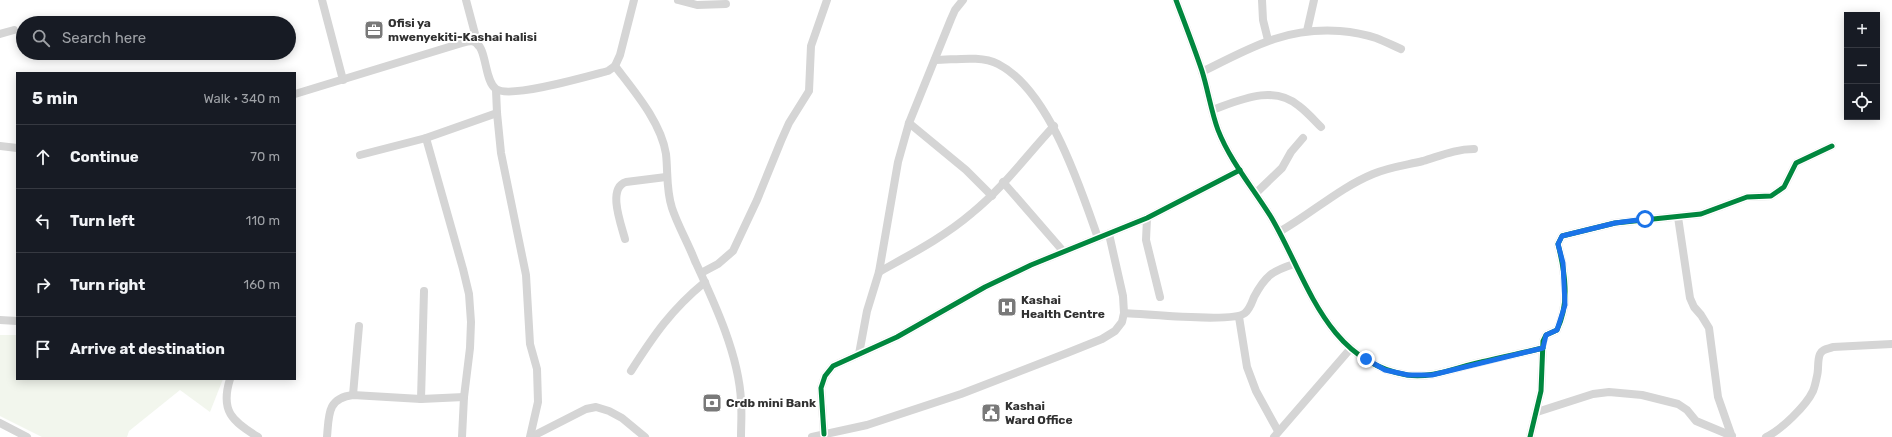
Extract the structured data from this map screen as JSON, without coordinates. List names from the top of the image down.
{
  "places": {
    "office": ["Ofisi ya mwenyekiti-Kashai halisi"],
    "hospital": ["Kashai Health Centre"],
    "bank": ["Crdb mini Bank"],
    "public building": ["Kashai Ward Office"]
  },
  "page": {
    "map_buttons": ["+", "−"],
    "search": "Search here",
    "heading": ["5 min", "Walk · 340 m"],
    "list": [
      ["Continue", "70 m"],
      ["Turn left", "110 m"],
      ["Turn right", "160 m"],
      "Arrive at destination"
    ]
  }
}
